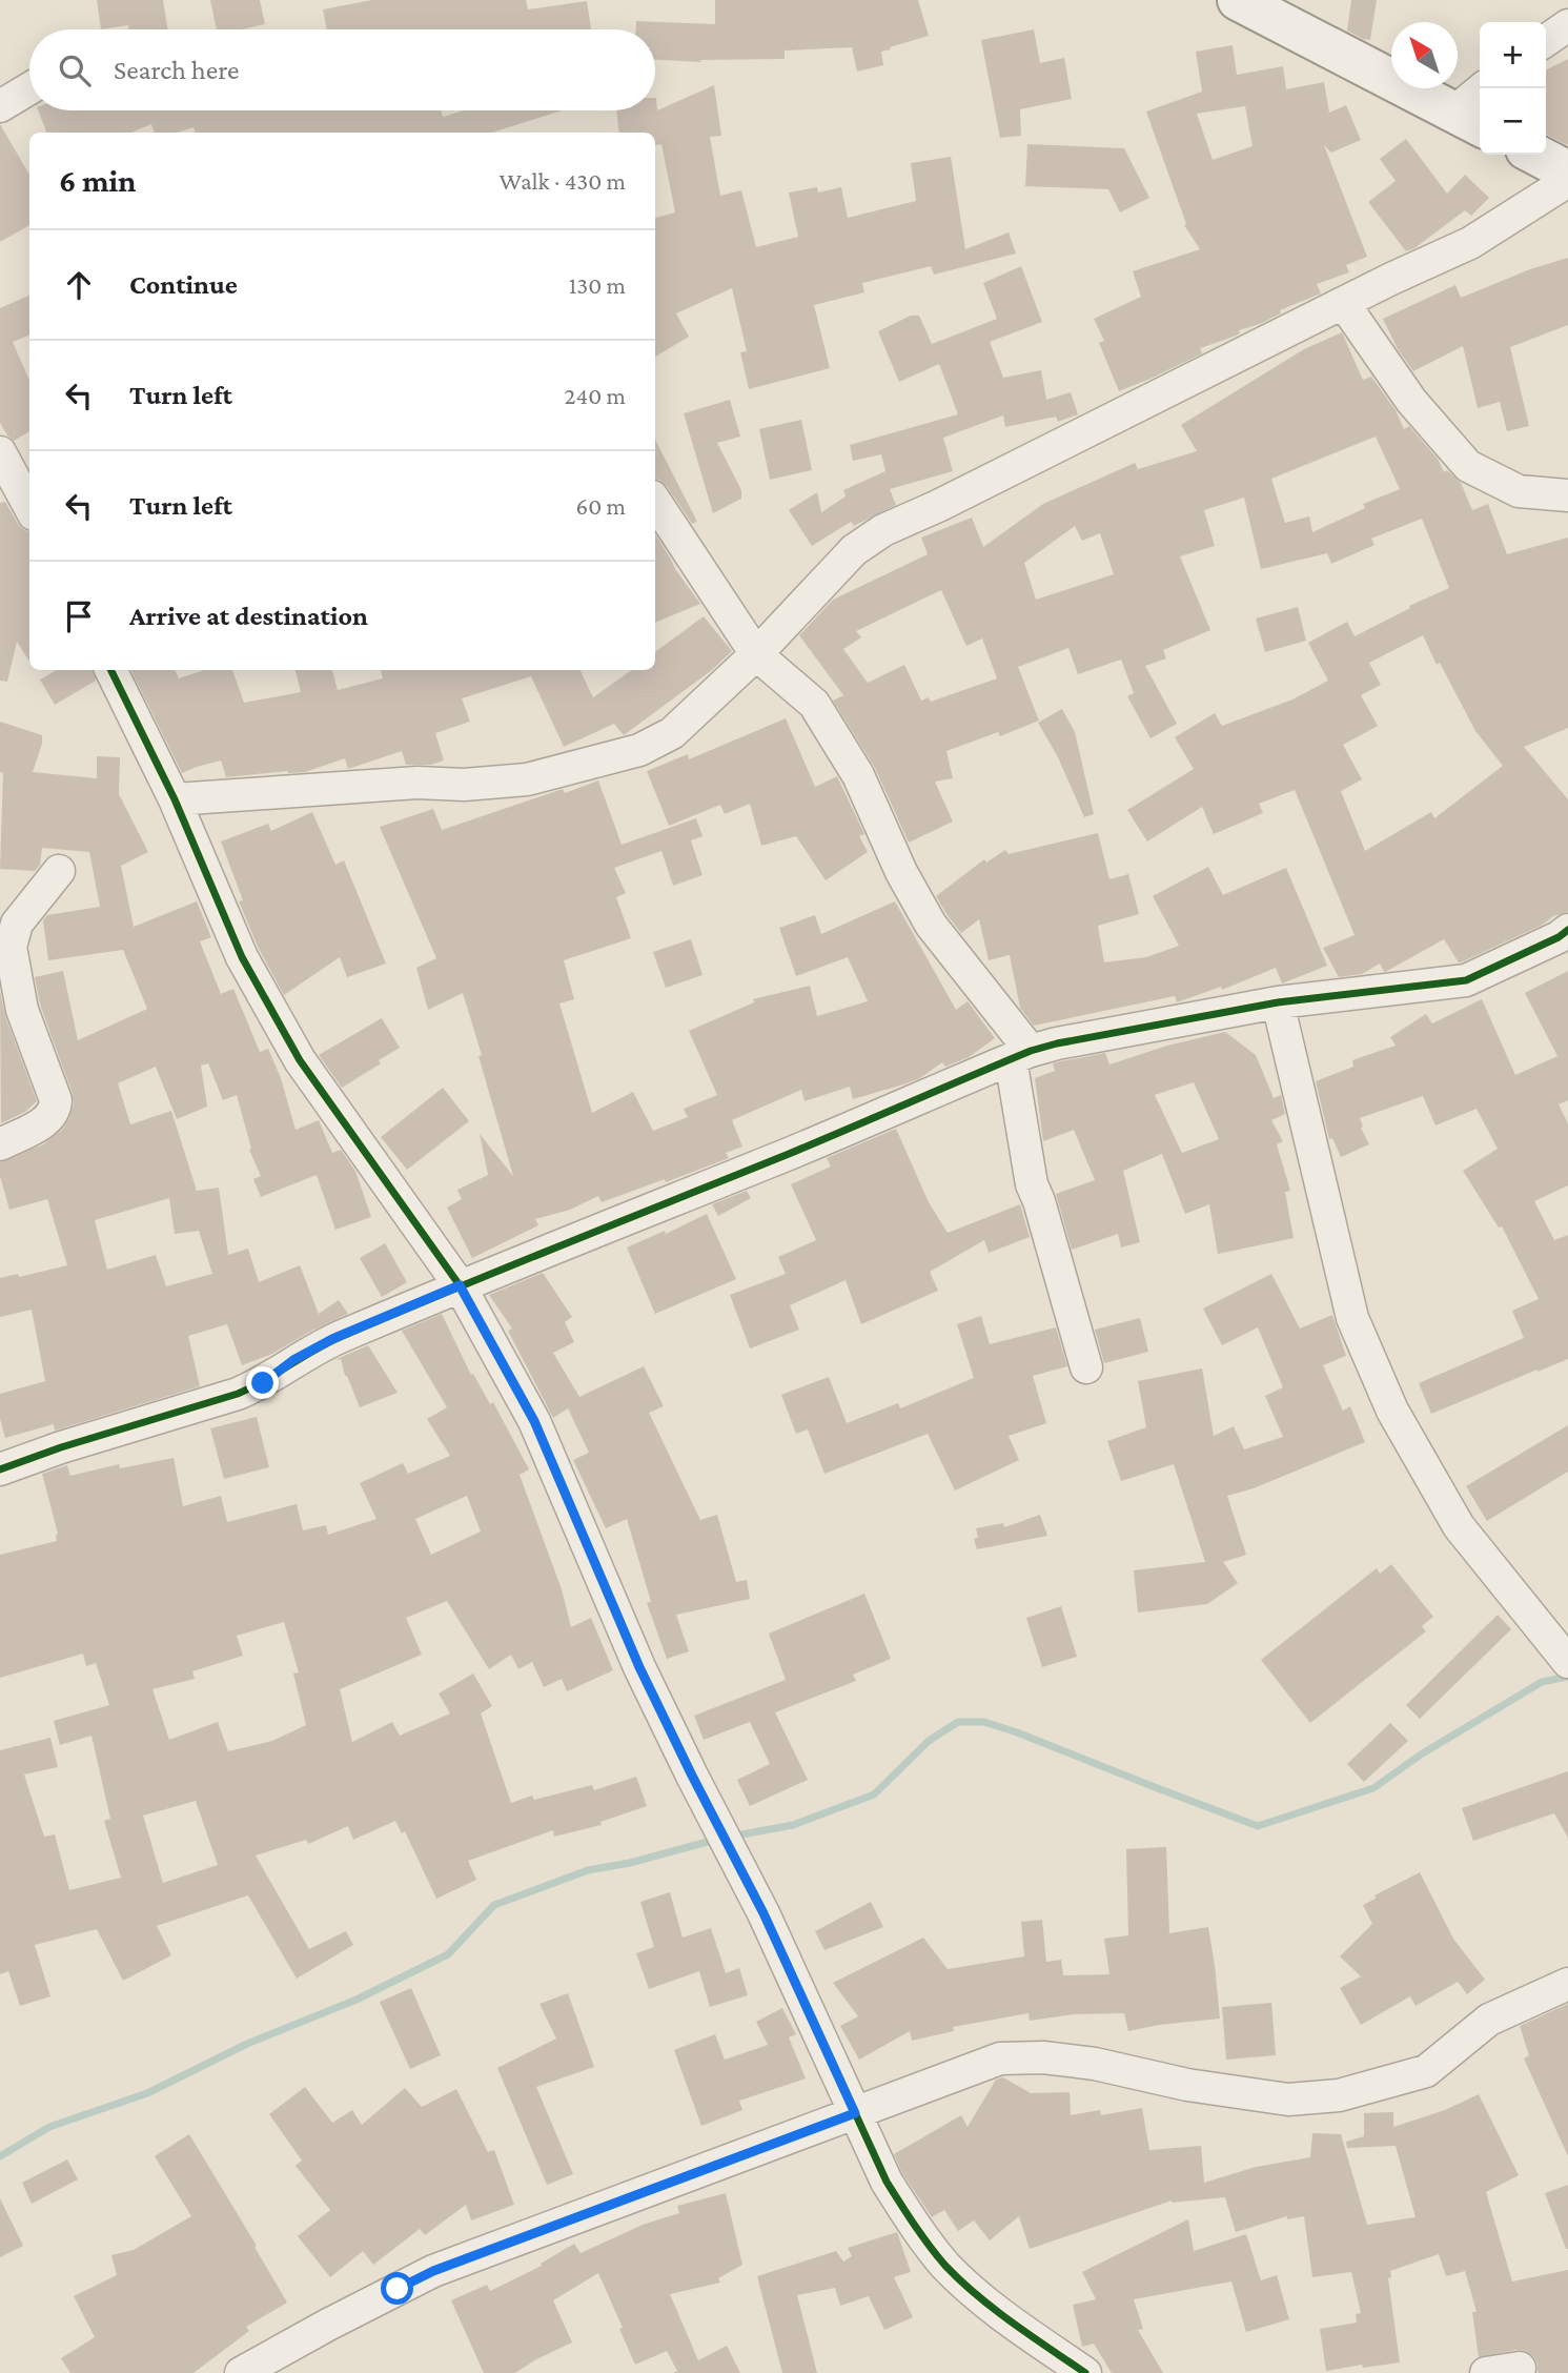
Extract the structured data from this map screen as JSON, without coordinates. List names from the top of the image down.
{
  "north": "top left",
  "page": {
    "map_buttons": ["+", "−"],
    "search": "Search here",
    "heading": ["6 min", "Walk · 430 m"],
    "list": [
      ["Continue", "130 m"],
      ["Turn left", "240 m"],
      ["Turn left", "60 m"],
      "Arrive at destination"
    ]
  }
}
